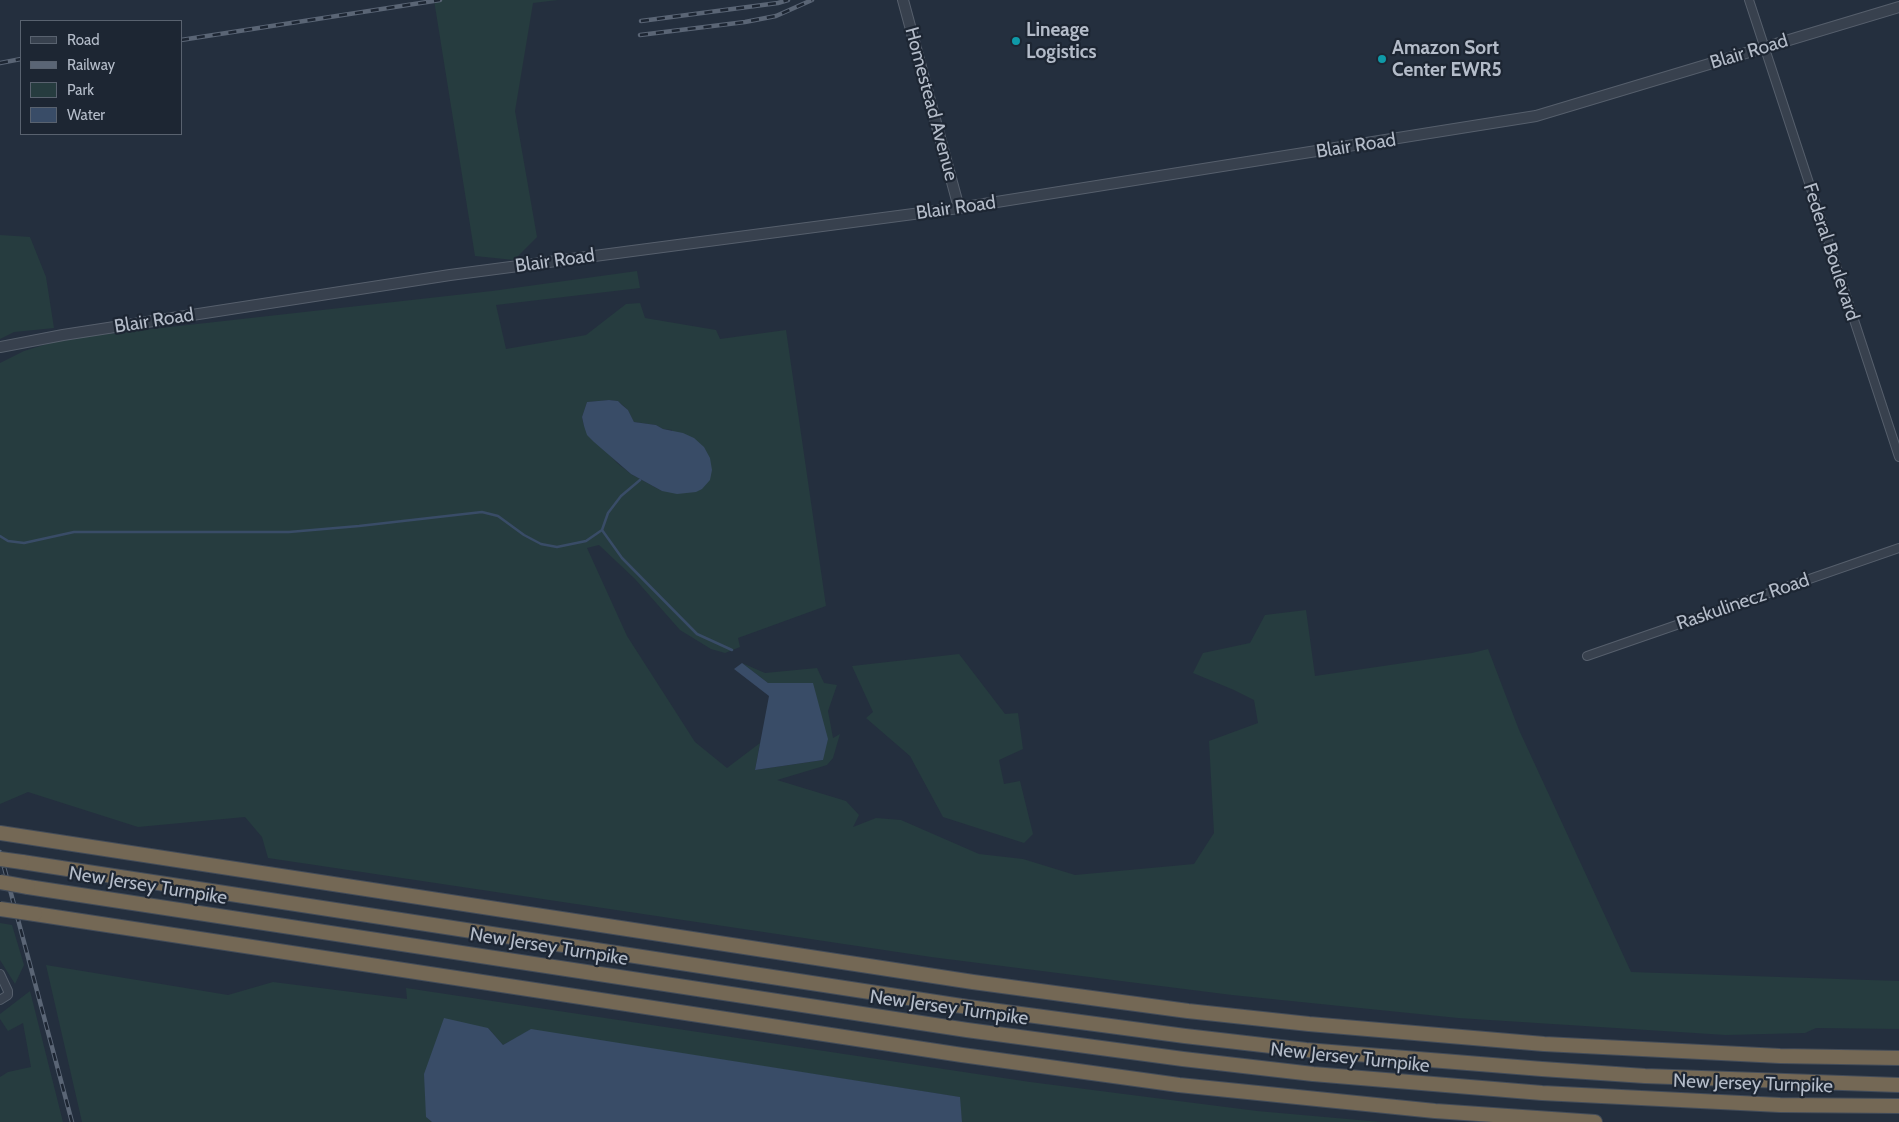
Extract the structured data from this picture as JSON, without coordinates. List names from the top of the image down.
{
  "streets": {
    "highway": ["New Jersey Turnpike"],
    "street": [
      "Blair Road",
      "Homestead Avenue",
      "Federal Boulevard",
      "Raskulinecz Road"
    ]
  },
  "crossings": [
    ["Blair Road", "Homestead Avenue"],
    ["Blair Road", "Federal Boulevard"]
  ],
  "places": ["Lineage Logistics", "Amazon Sort Center EWR5"],
  "legend": [
    "Road",
    "Railway",
    "Park",
    "Water"
  ]
}
